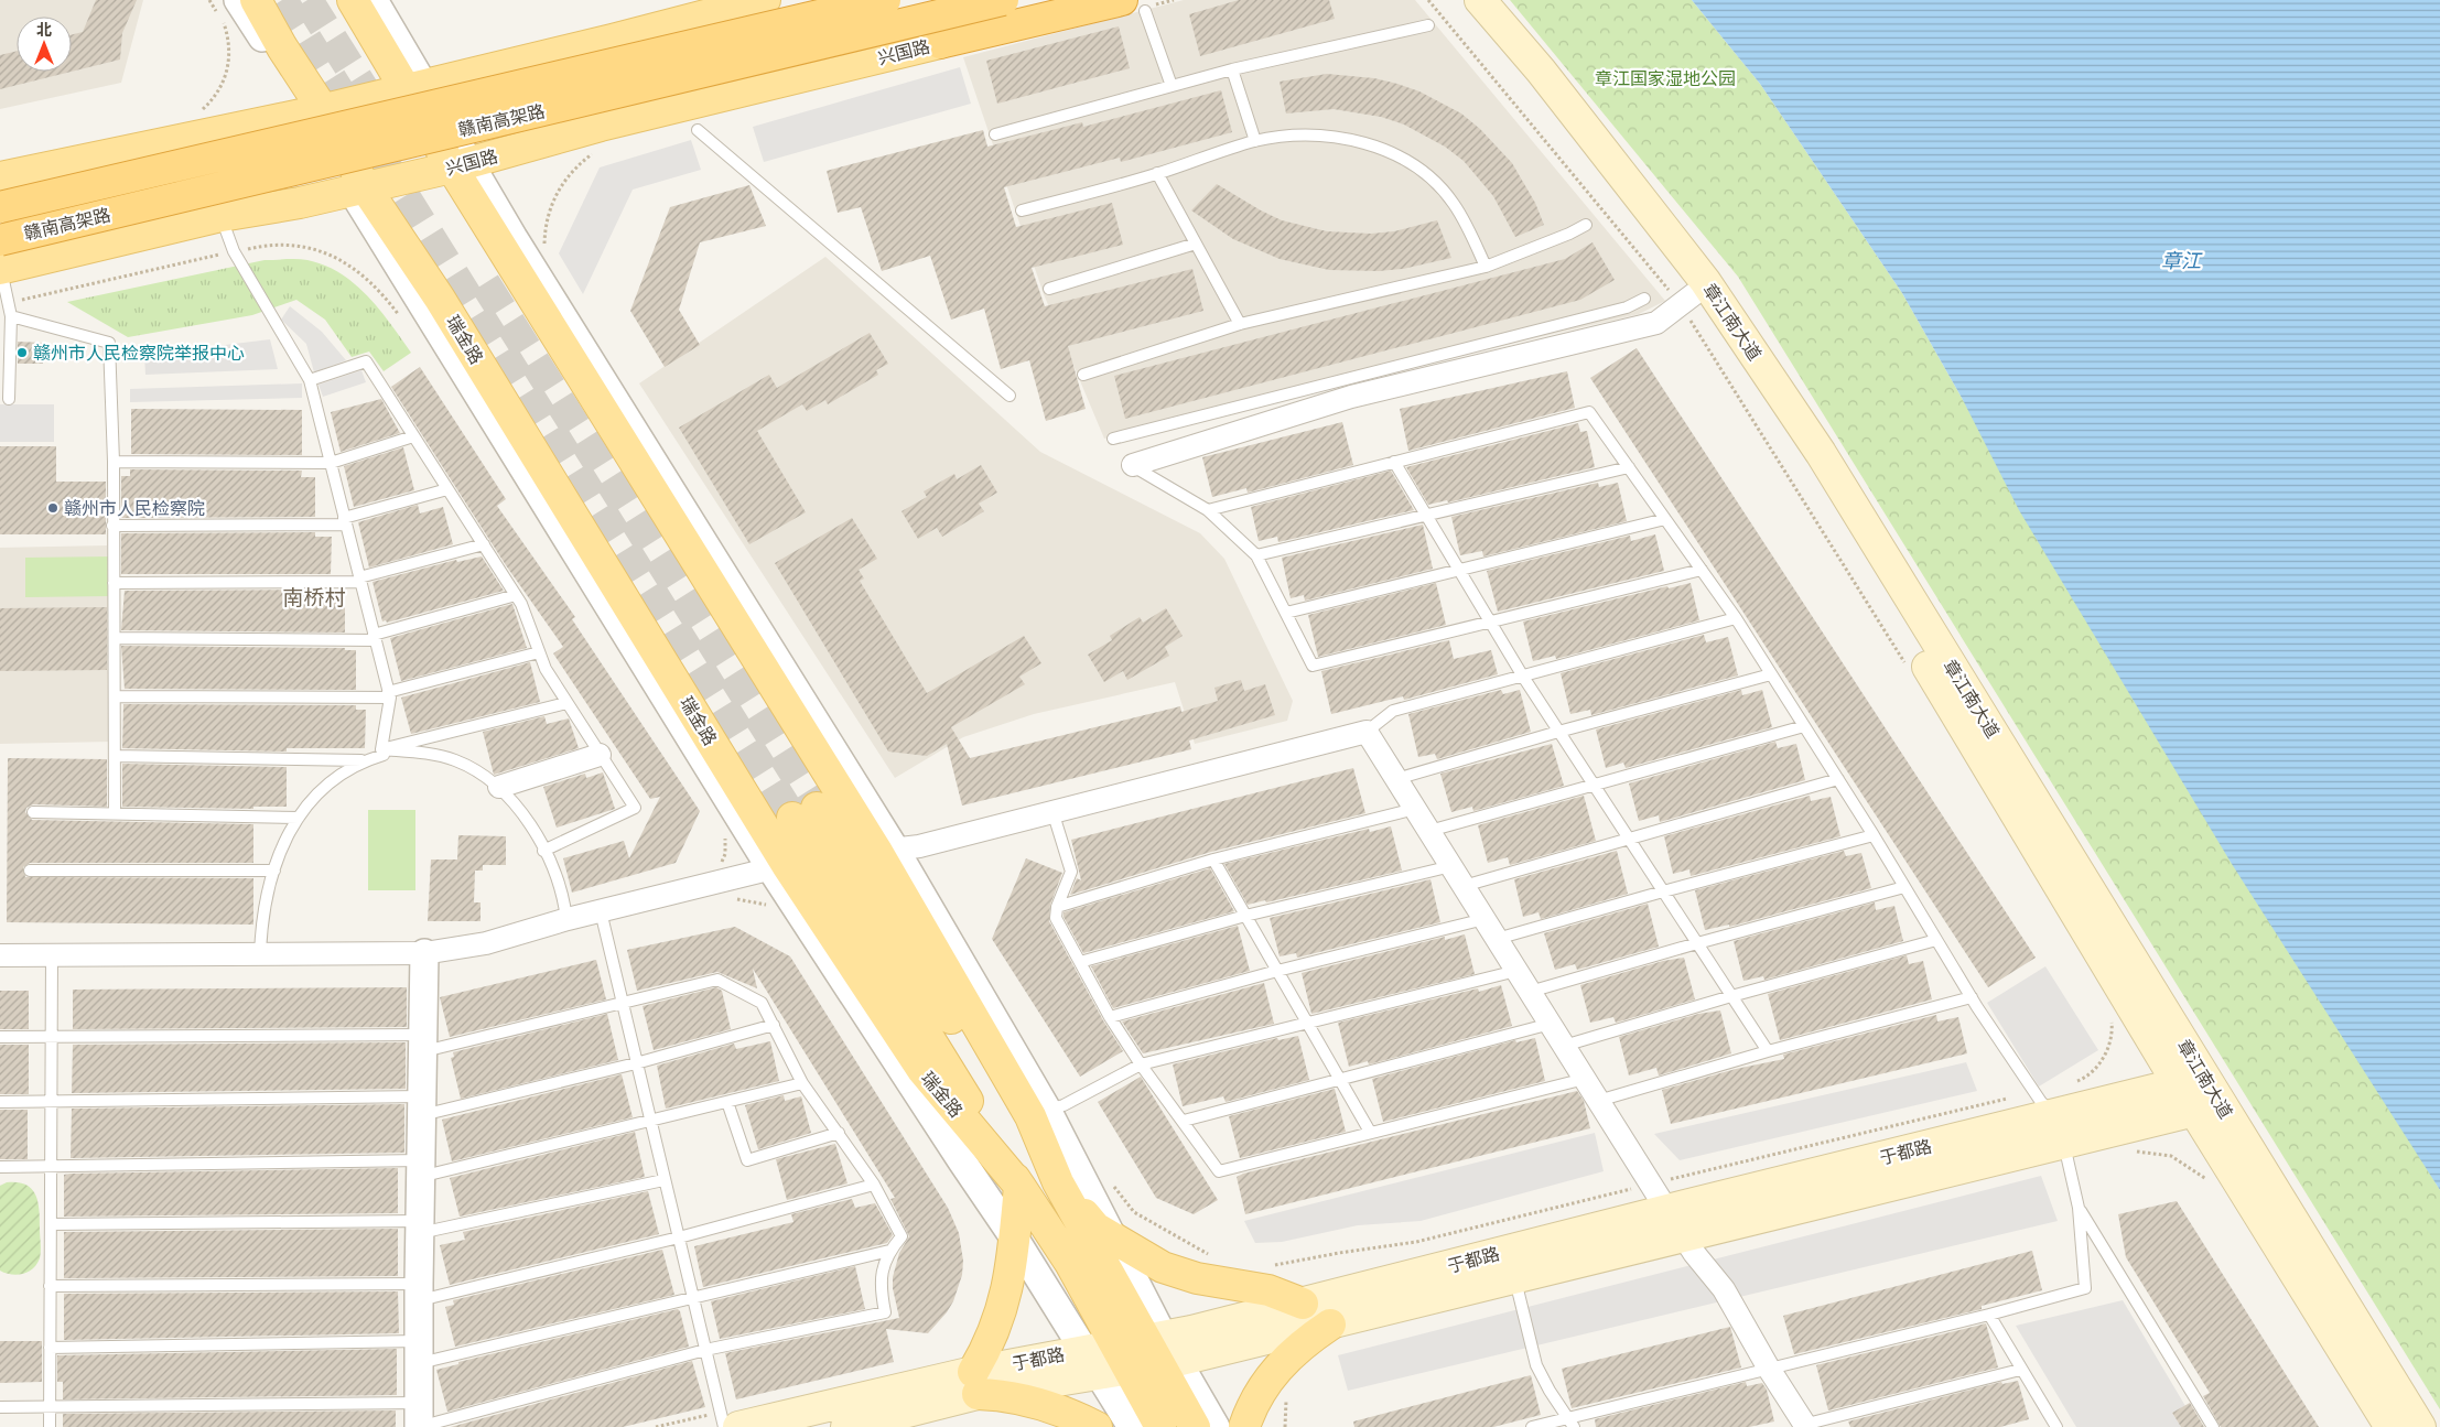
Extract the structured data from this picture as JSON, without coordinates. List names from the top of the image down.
{
  "streets": {
    "highway": ["赣南高架路"],
    "main road": [
      "兴国路",
      "章江南大道",
      "瑞金路",
      "于都路"
    ]
  },
  "crossings": [
    ["兴国路", "赣南高架路"],
    ["兴国路", "瑞金路"],
    ["章江南大道", "于都路"],
    ["瑞金路", "于都路"]
  ],
  "districts": ["南桥村"],
  "water": ["章江"],
  "parks": ["章江国家湿地公园"],
  "places": ["赣州市人民检察院举报中心", "赣州市人民检察院"],
  "north": "top"
}
